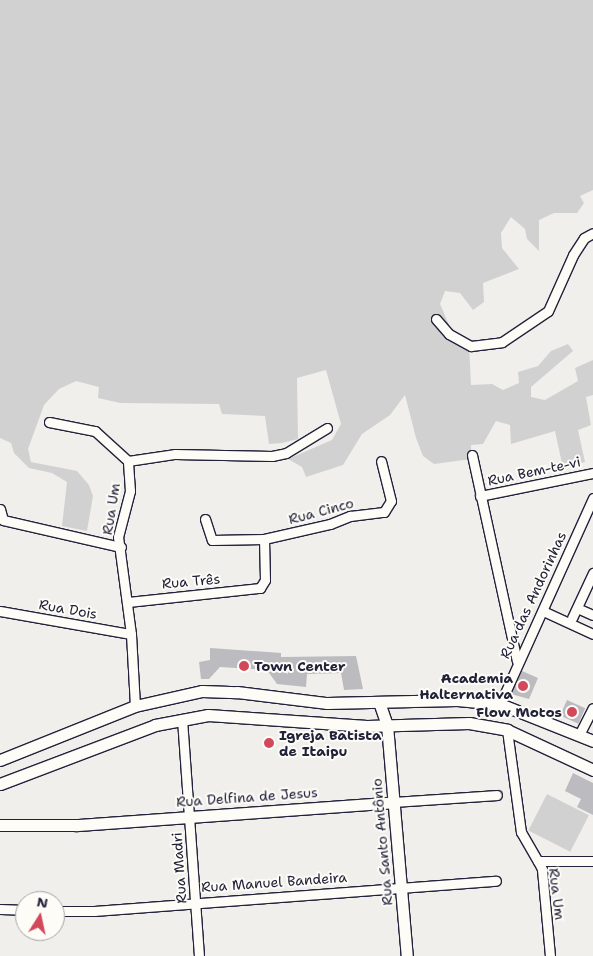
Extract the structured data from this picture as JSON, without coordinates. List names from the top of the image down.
{
  "streets": {
    "main road": ["Rua Delfina de Jesus", "Rua Santo Antônio"],
    "street": [
      "Rua Bem-te-vi",
      "Rua Um",
      "Rua Cinco",
      "Rua Três",
      "Rua das Andorinhas",
      "Rua Dois",
      "Rua Madri",
      "Rua Manuel Bandeira"
    ]
  },
  "crossings": [
    ["Rua Um", "Rua Três"],
    ["Rua Um", "Rua Dois"],
    ["Rua Cinco", "Rua Três"],
    ["Rua Delfina de Jesus", "Rua Santo Antônio"],
    ["Rua Delfina de Jesus", "Rua Madri"],
    ["Rua Santo Antônio", "Rua Manuel Bandeira"],
    ["Rua Madri", "Rua Manuel Bandeira"]
  ],
  "places": [
    "Town Center",
    "Academia Halternativa",
    "Flow Motos",
    "Igreja Batista de Itaipu"
  ],
  "north": "top"
}
